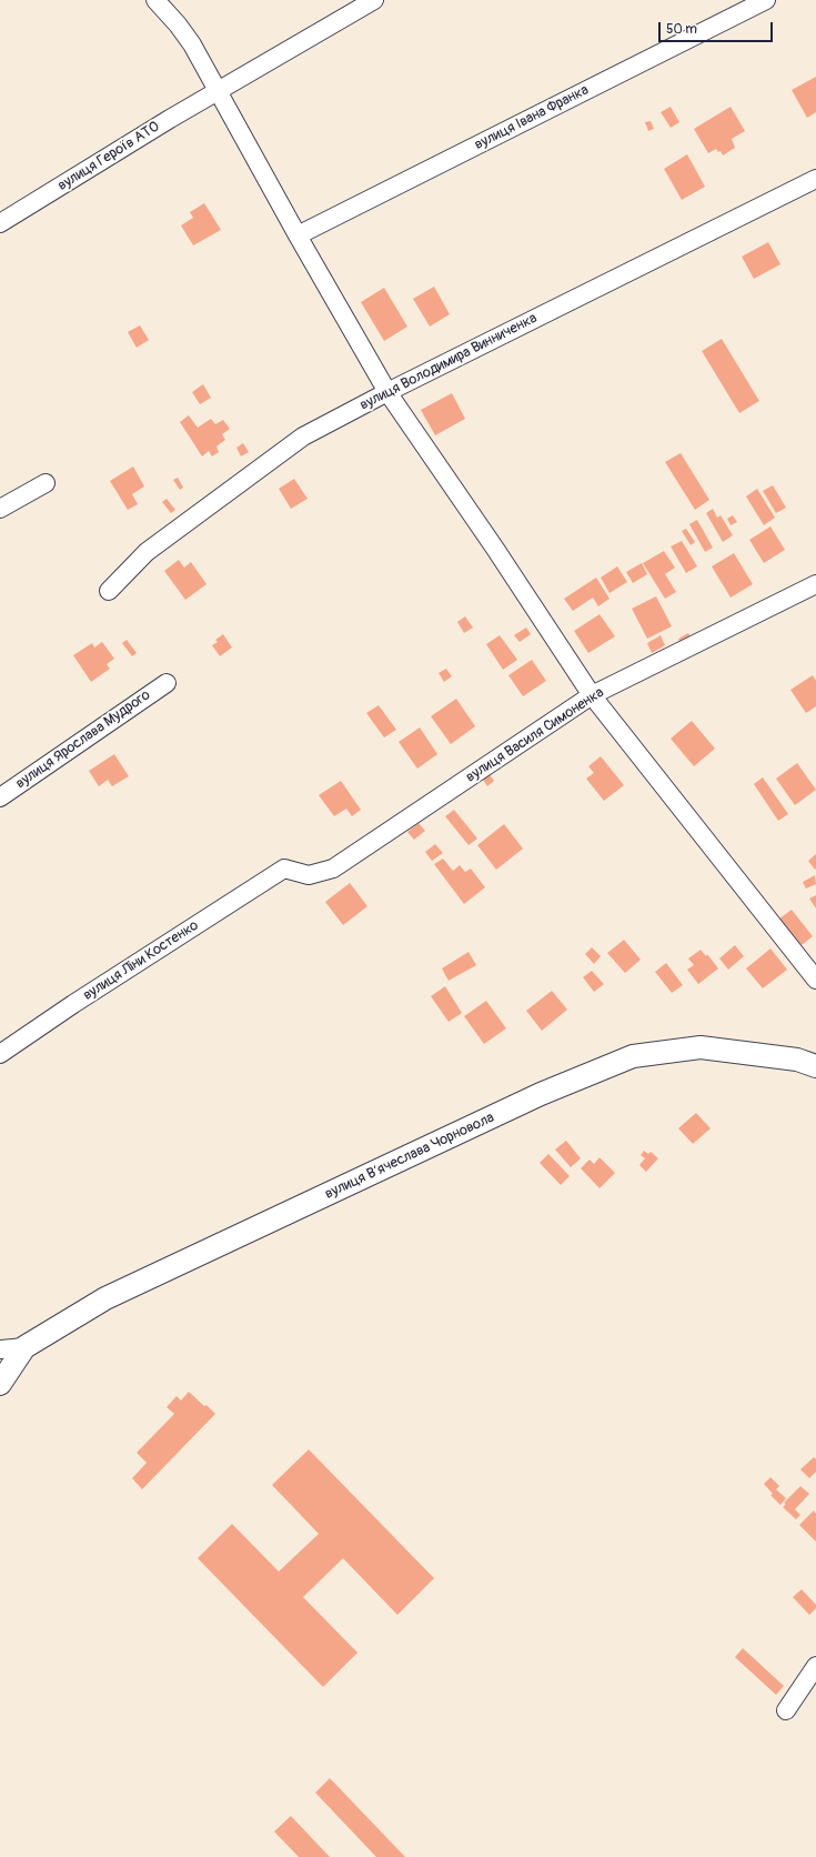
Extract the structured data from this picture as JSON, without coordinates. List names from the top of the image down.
{
  "streets": {
    "street": [
      "вулиця Івана Франка",
      "вулиця Героїв АТО",
      "вулиця Володимира Винниченка",
      "вулиця Василя Симоненка",
      "вулиця Ярослава Мудрого",
      "вулиця Ліни Костенко",
      "вулиця Вʼячеслава Чорновола"
    ]
  },
  "crossings": [
    ["вулиця Василя Симоненка", "вулиця Ліни Костенко"]
  ],
  "scale_bar": "50 m"
}
